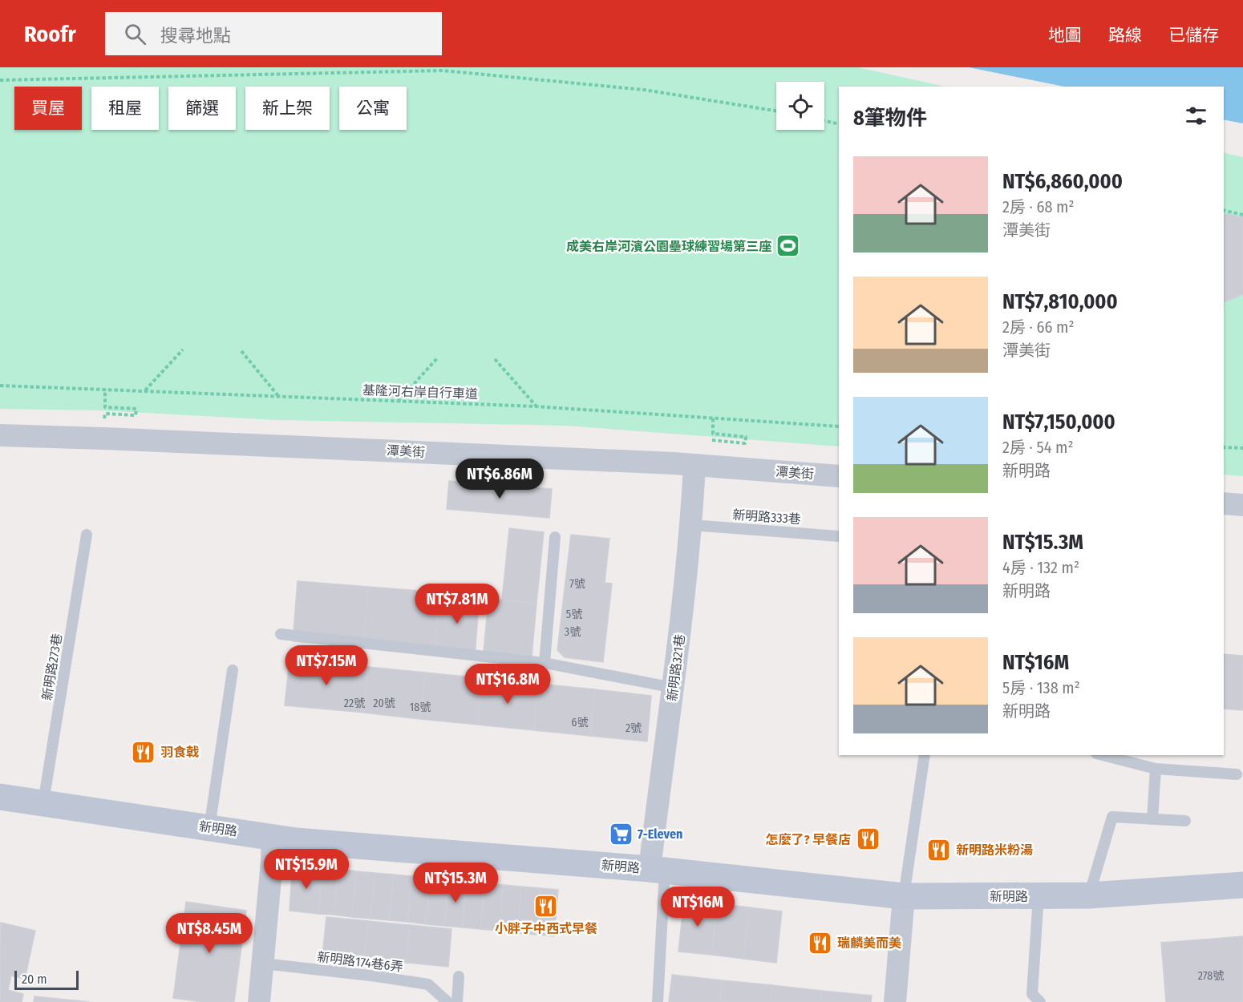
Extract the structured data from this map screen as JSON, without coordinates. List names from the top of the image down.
{
  "streets": {
    "street": ["潭美街", "新明路321巷", "新明路"],
    "lane": ["新明路333巷", "新明路273巷", "新明路174巷6弄"],
    "path": ["基隆河右岸自行車道"]
  },
  "crossings": [
    ["潭美街", "新明路321巷"],
    ["新明路333巷", "新明路321巷"],
    ["新明路273巷", "新明路"],
    ["新明路321巷", "新明路"]
  ],
  "places": {
    "sports": ["成美右岸河濱公園壘球練習場第三座"],
    "restaurant": [
      "羽食戟",
      "怎麼了? 早餐店",
      "新明路米粉湯",
      "小胖子中西式早餐",
      "瑞麟美而美"
    ],
    "supermarket": ["7-Eleven"]
  },
  "house_numbers": [
    "7號",
    "5號",
    "3號",
    "22號",
    "20號",
    "18號",
    "6號",
    "2號",
    "278號"
  ],
  "scale_bar": "20 m",
  "page": {
    "header": "Roofr",
    "search": "搜尋地點",
    "nav": ["地圖", "路線", "已儲存"],
    "chip": [
      "買屋",
      "租屋",
      "篩選",
      "新上架",
      "公寓"
    ],
    "heading": "8筆物件",
    "list": [
      {
        "name": "NT$6,860,000",
        "note": "2房 · 68 m² · 潭美街"
      },
      {
        "name": "NT$7,810,000",
        "note": "2房 · 66 m² · 潭美街"
      },
      {
        "name": "NT$7,150,000",
        "note": "2房 · 54 m² · 新明路"
      },
      {
        "name": "NT$15.3M",
        "note": "4房 · 132 m² · 新明路"
      },
      {
        "name": "NT$16M",
        "note": "5房 · 138 m² · 新明路"
      }
    ],
    "price": [
      "NT$6.86M",
      "NT$7.81M",
      "NT$7.15M",
      "NT$16.8M",
      "NT$15.9M",
      "NT$15.3M",
      "NT$16M",
      "NT$8.45M"
    ],
    "scale": "20 m"
  }
}
